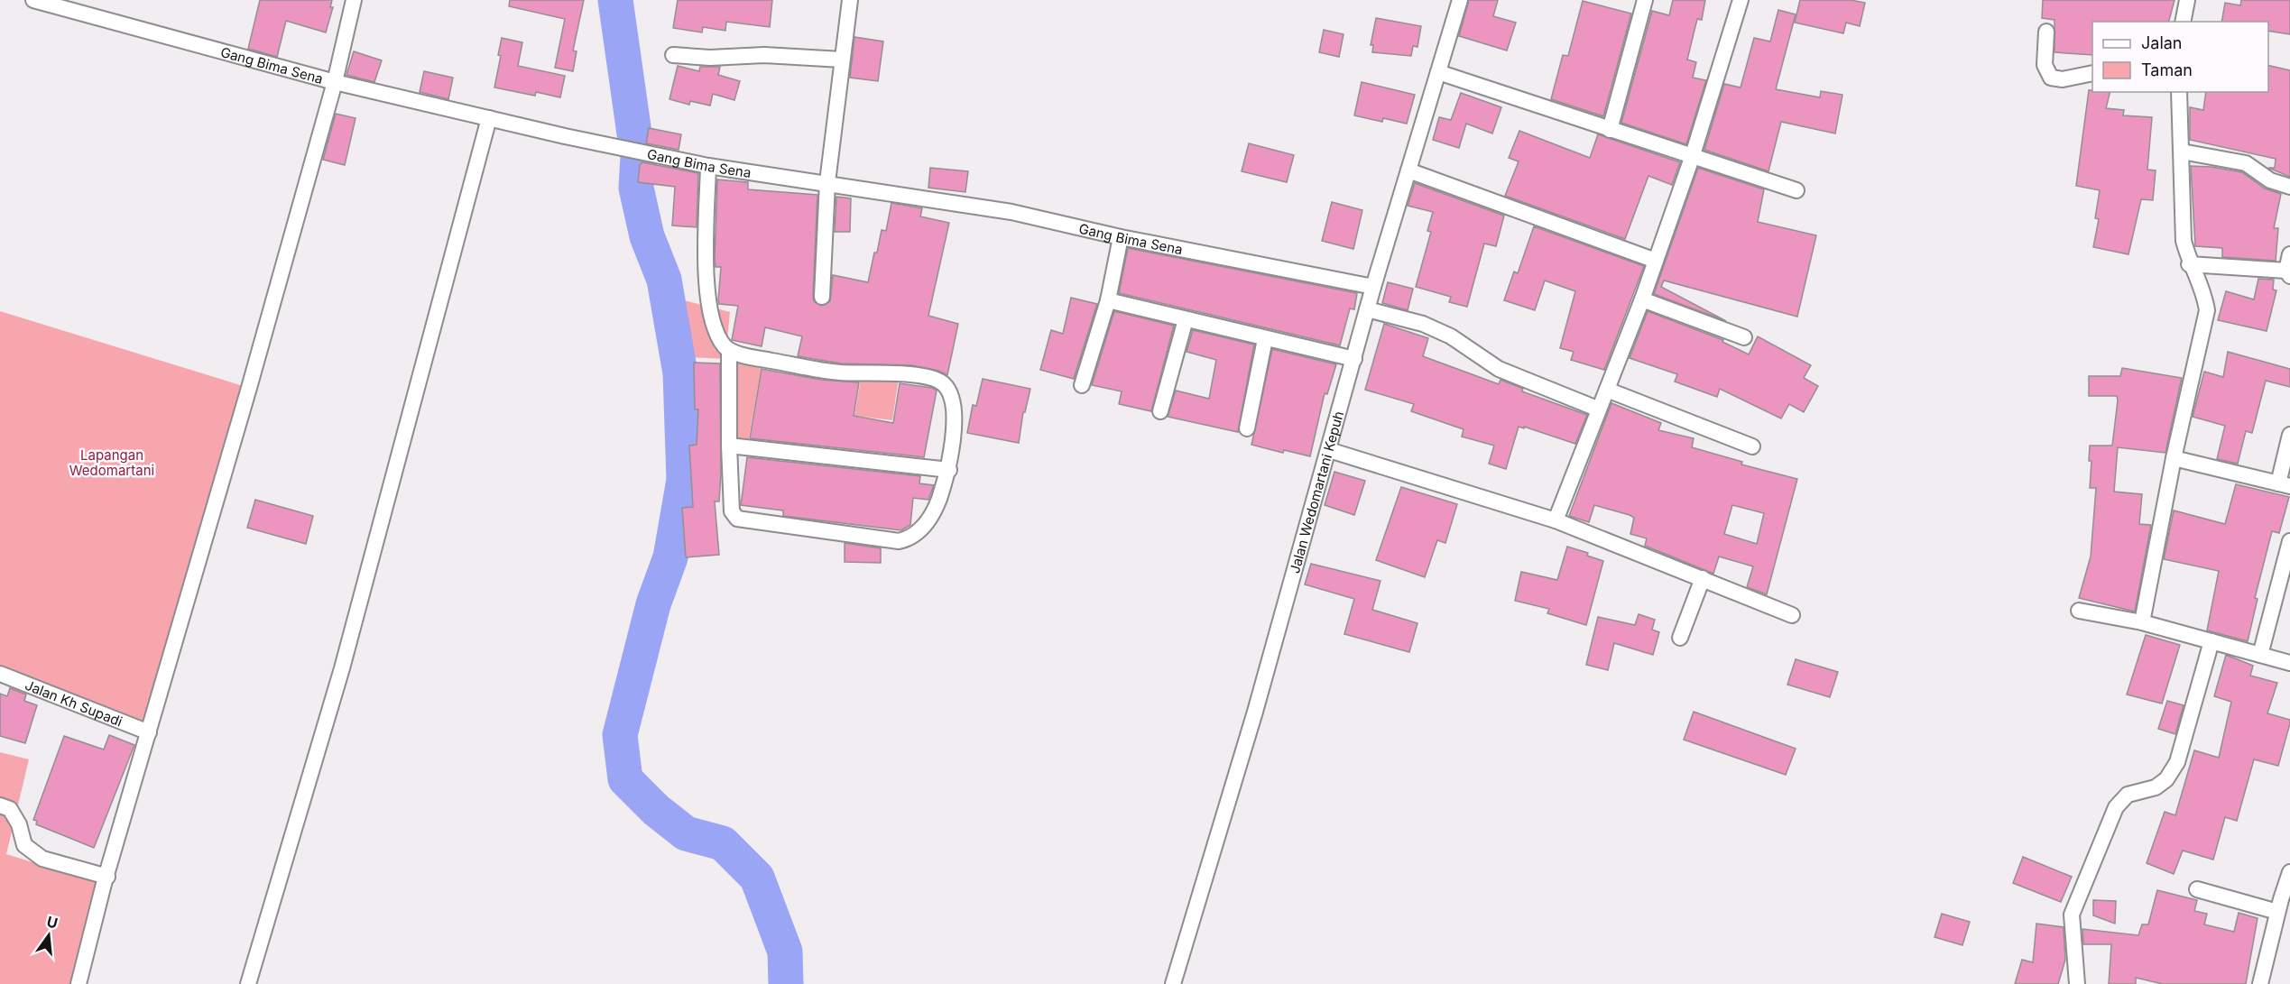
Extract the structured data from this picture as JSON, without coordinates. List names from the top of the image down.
{
  "streets": {
    "street": ["Gang Bima Sena", "Jalan Wedomartani Kepuh", "Jalan Kh Supadi"]
  },
  "crossings": [
    ["Gang Bima Sena", "Jalan Wedomartani Kepuh"]
  ],
  "parks": ["Lapangan Wedomartani"],
  "legend": ["Jalan", "Taman"],
  "north": "top"
}
